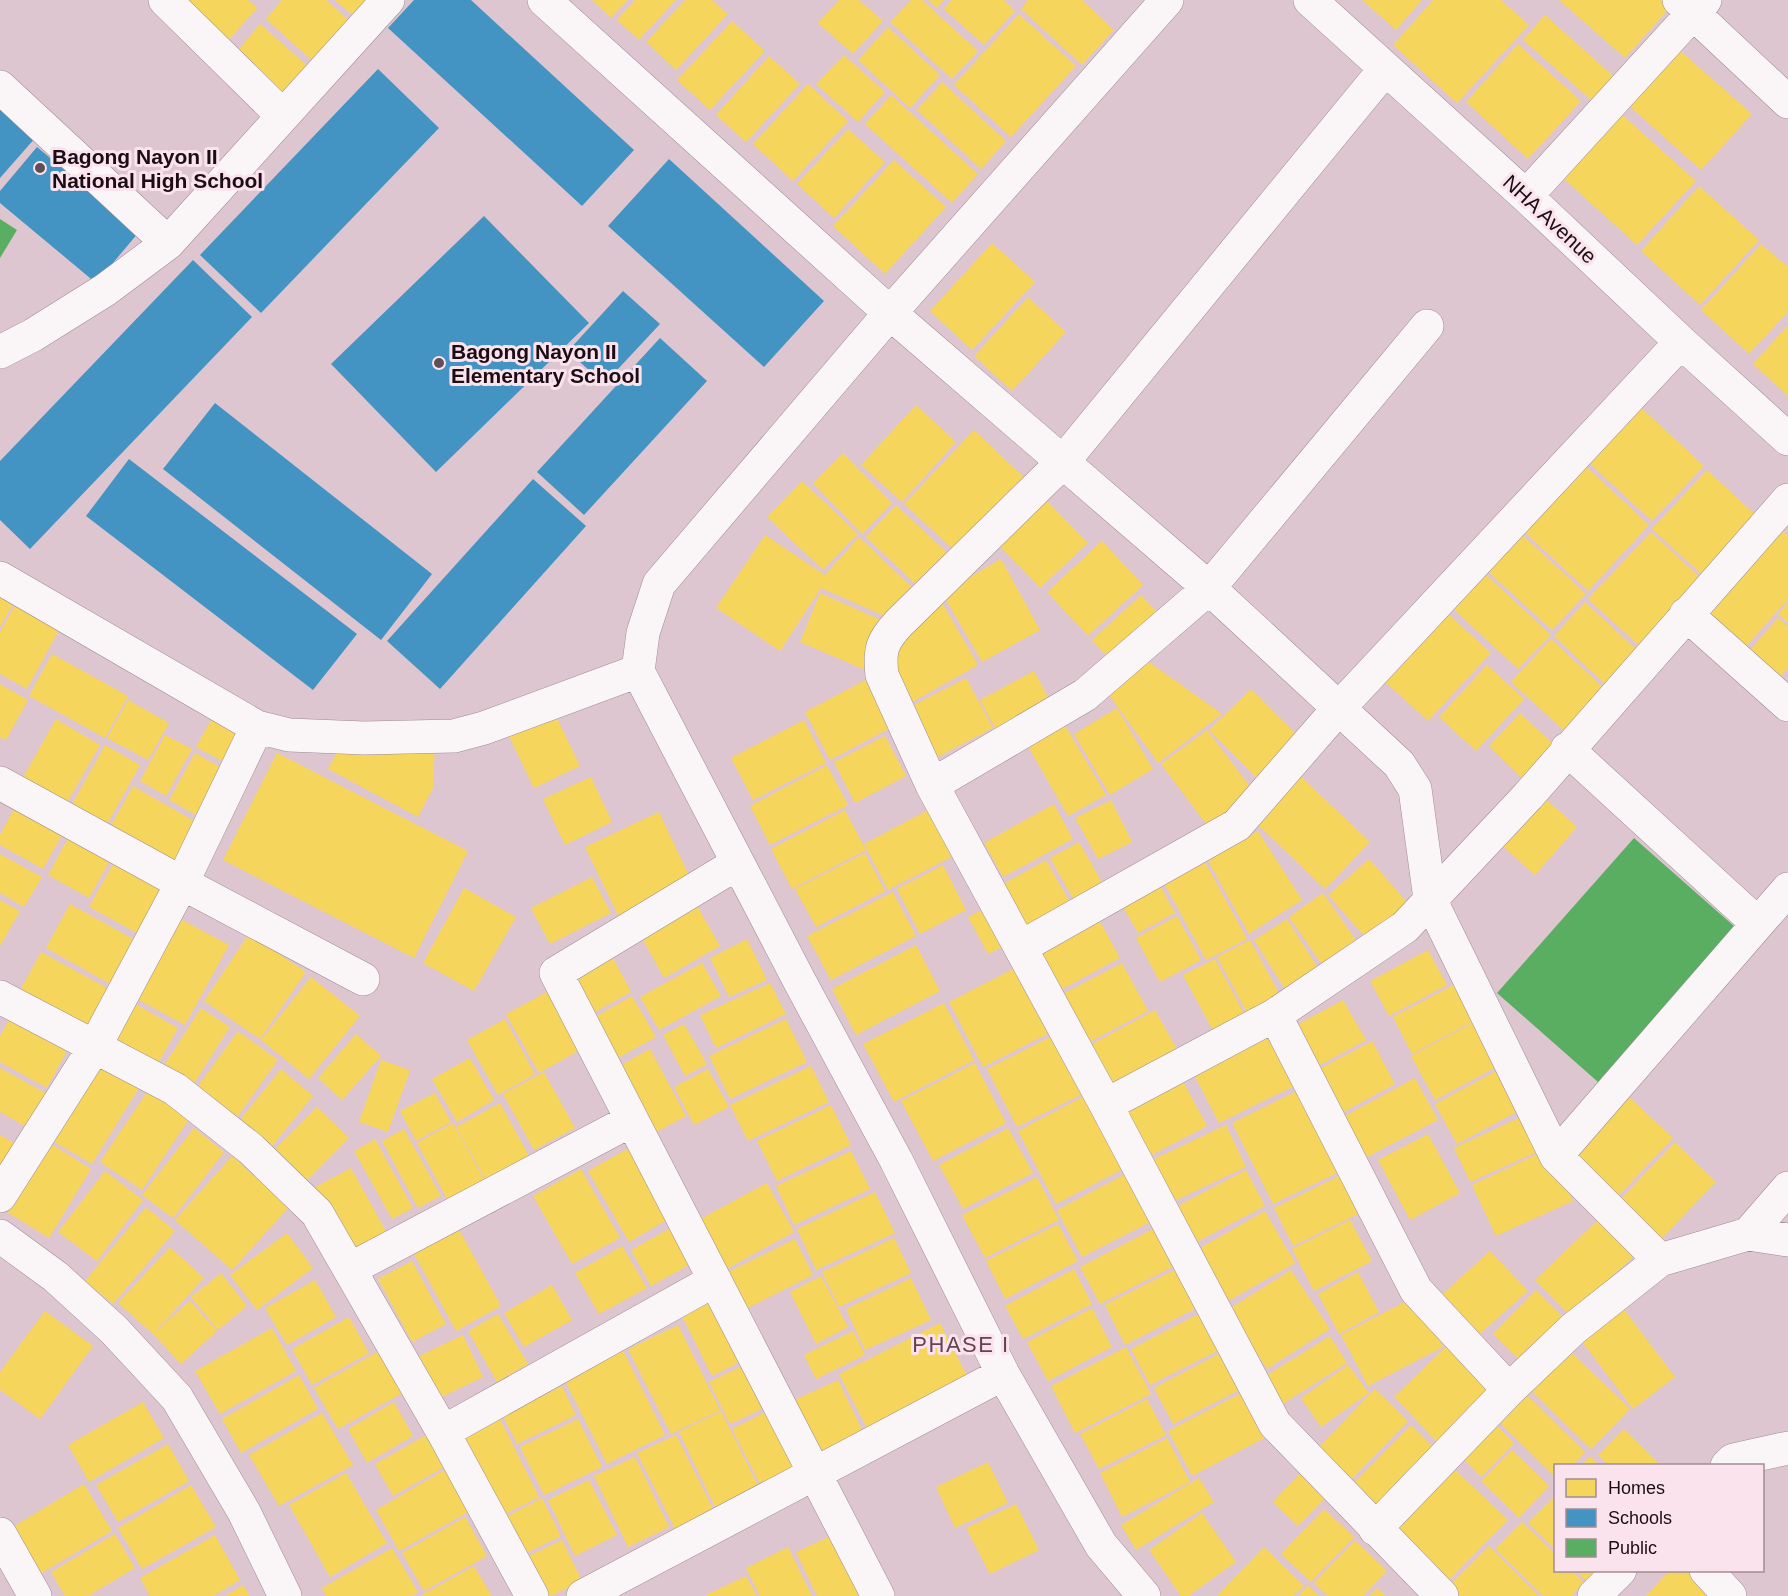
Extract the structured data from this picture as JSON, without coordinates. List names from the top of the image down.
{
  "streets": {
    "street": ["NHA Avenue"]
  },
  "districts": ["PHASE I"],
  "places": ["Bagong Nayon II National High School", "Bagong Nayon II Elementary School"],
  "legend": ["Homes", "Schools", "Public"]
}
